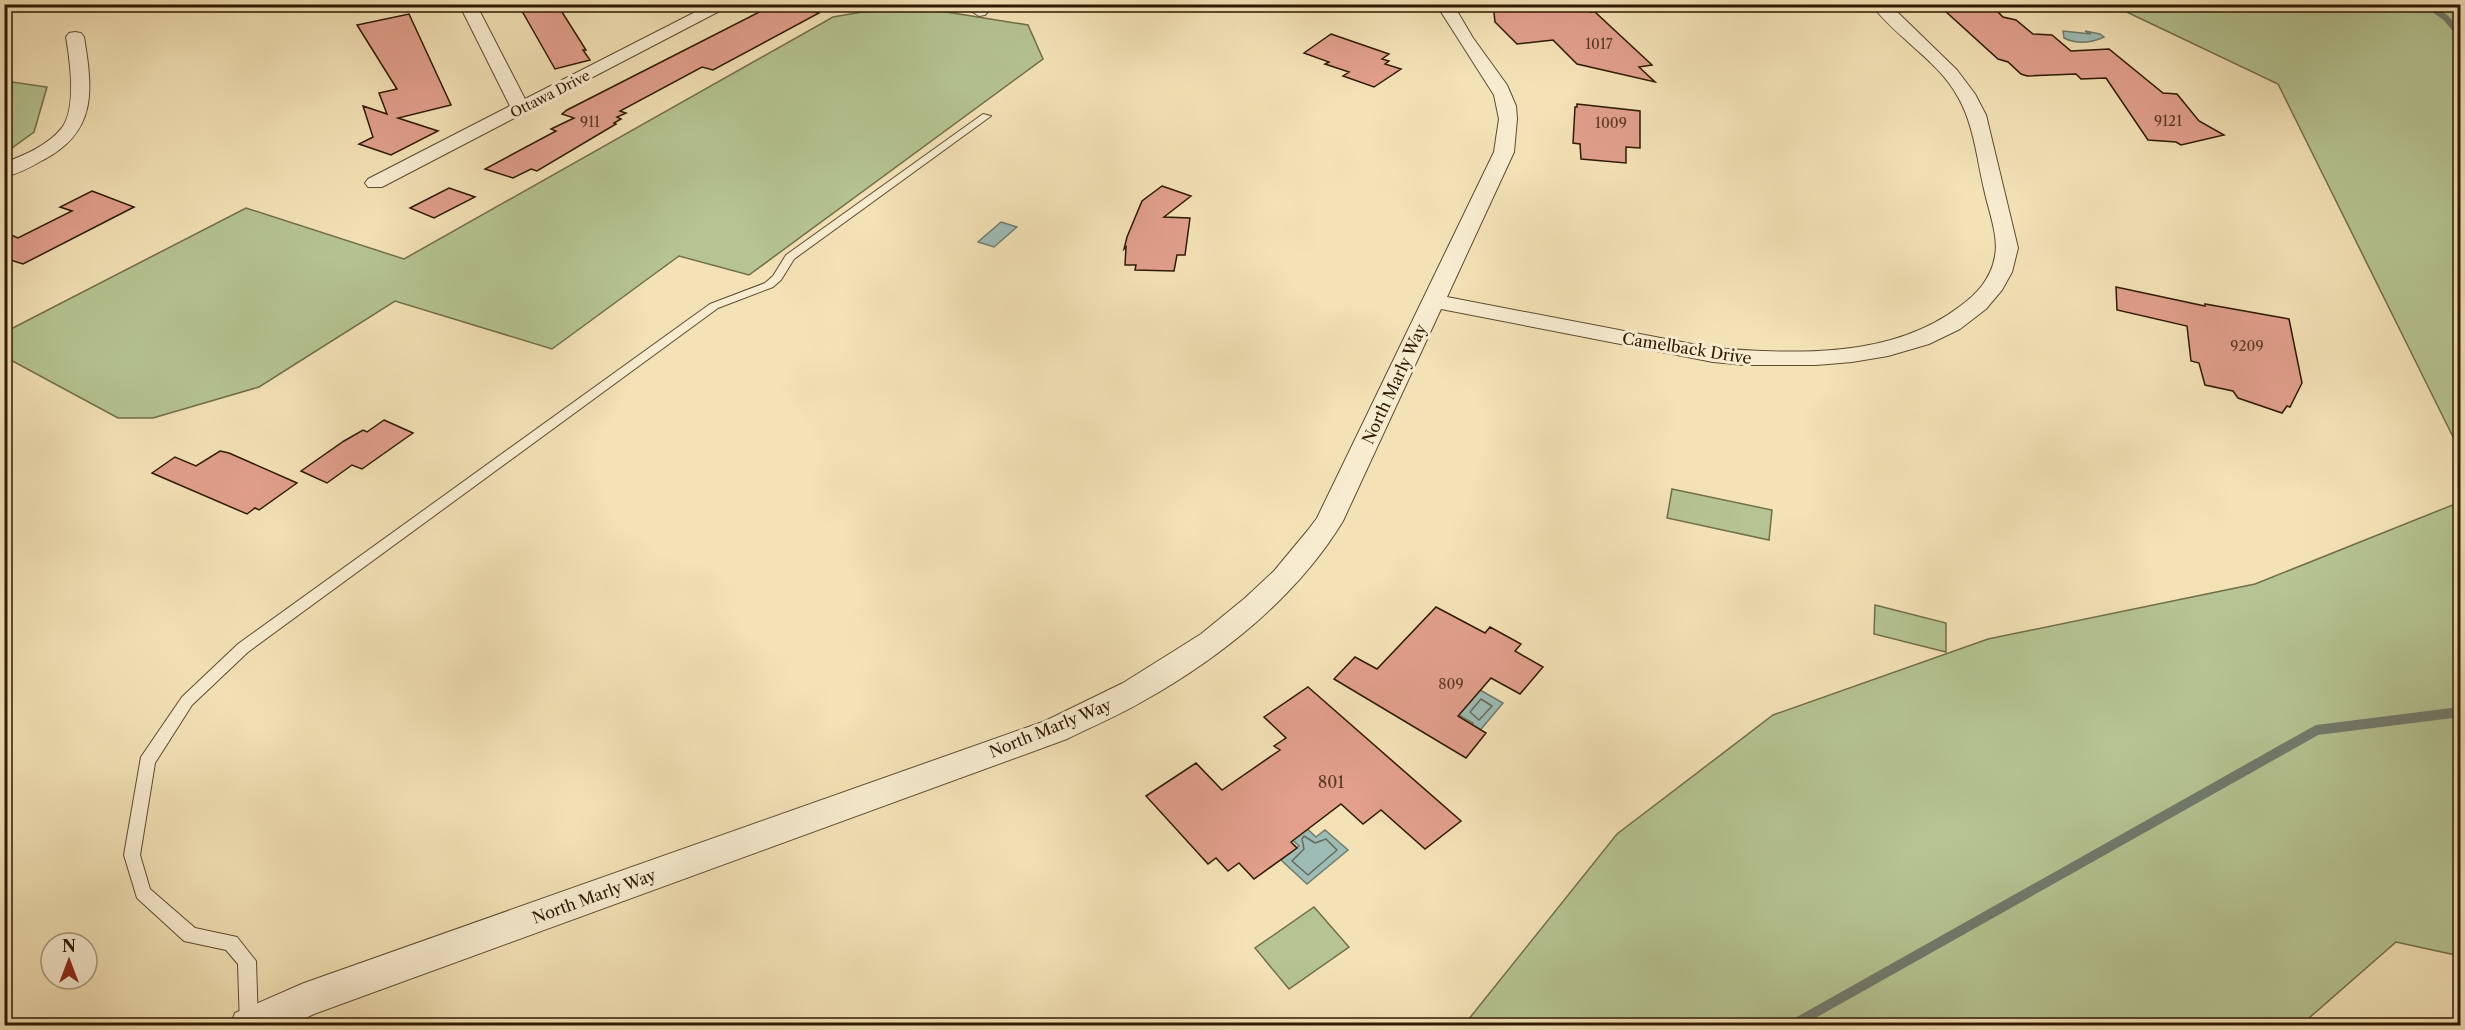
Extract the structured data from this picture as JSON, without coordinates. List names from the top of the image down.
{
  "streets": {
    "street": ["Ottawa Drive", "Camelback Drive", "North Marly Way"]
  },
  "crossings": [
    ["Camelback Drive", "North Marly Way"]
  ],
  "house_numbers": [
    "1017",
    "9121",
    "911",
    "1009",
    "9209",
    "809",
    "801"
  ],
  "north": "top"
}
